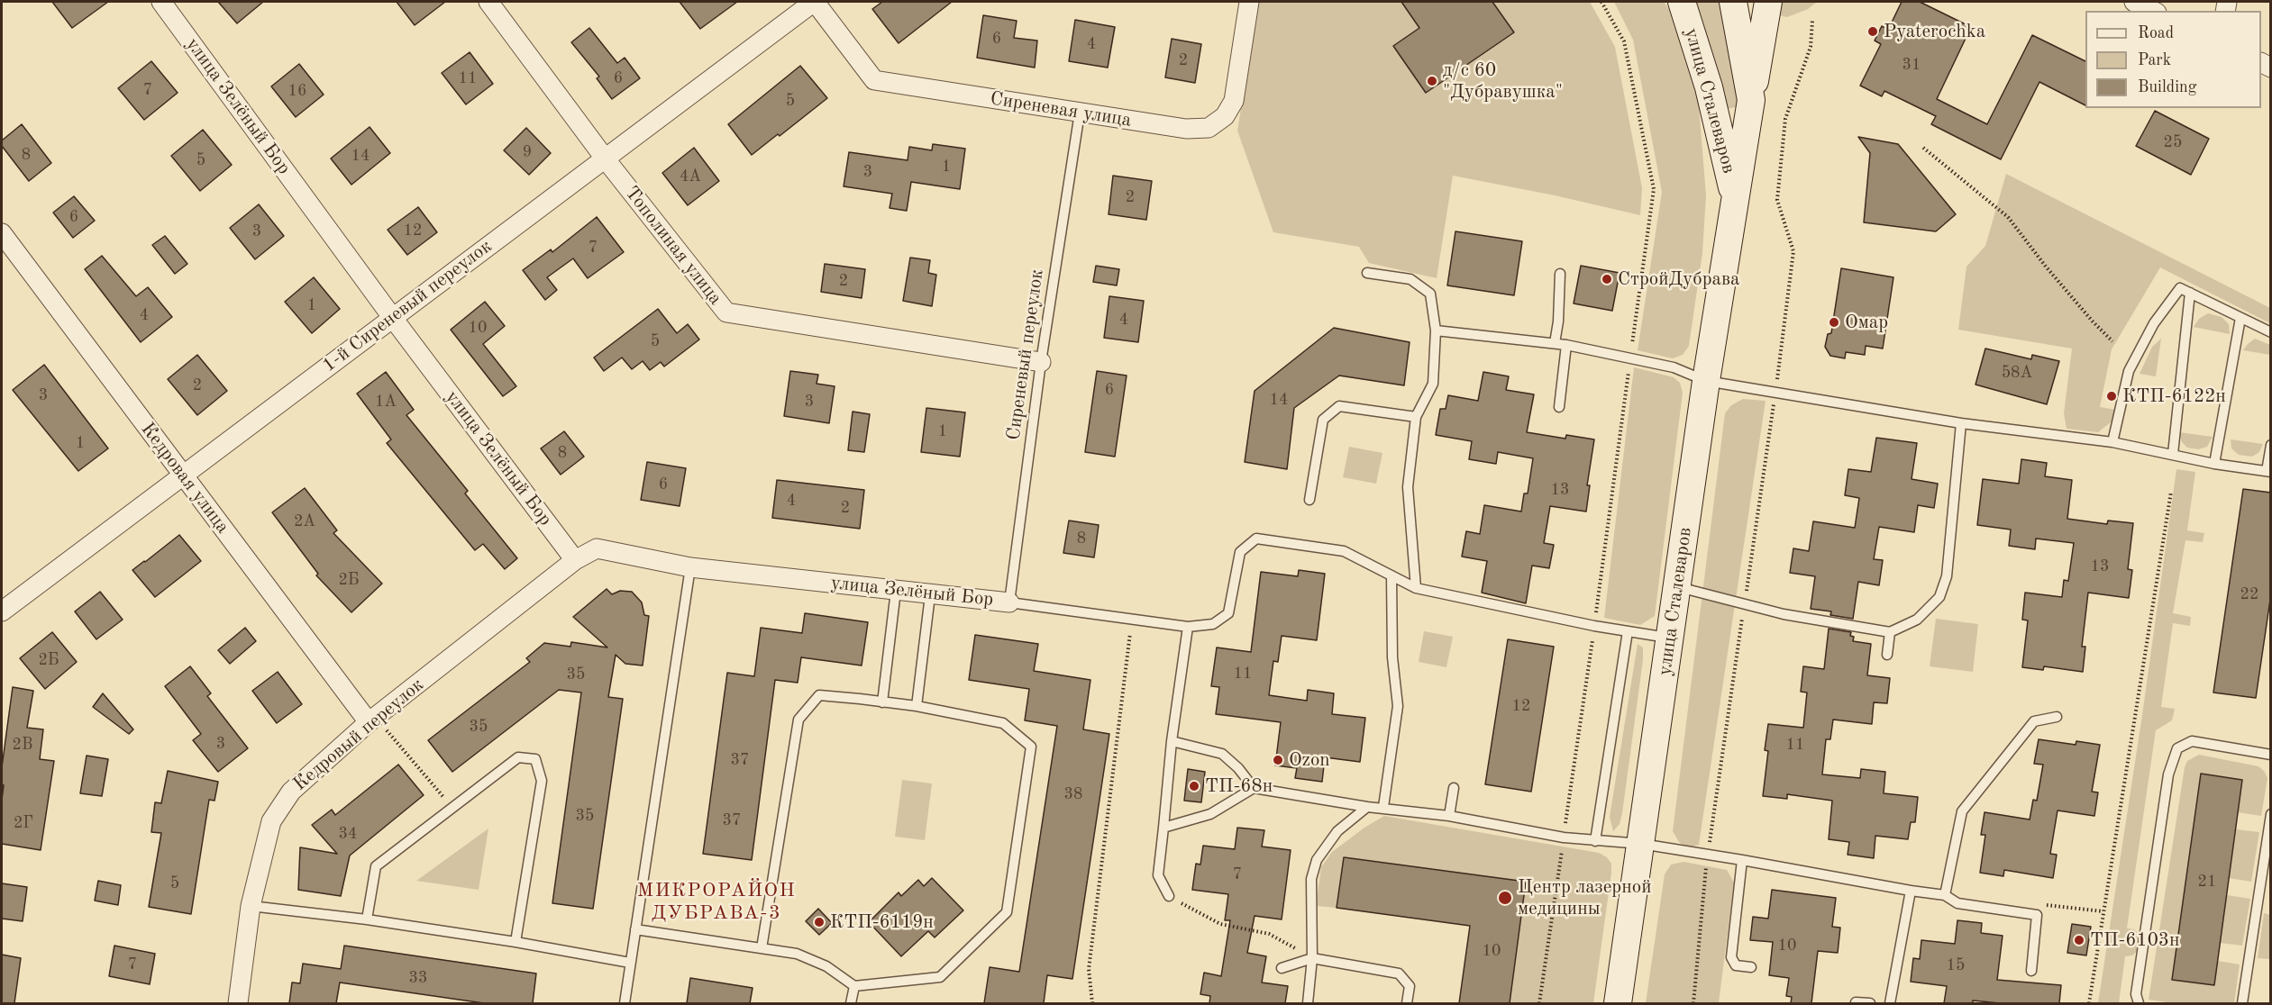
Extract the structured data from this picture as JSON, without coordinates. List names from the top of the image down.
{
  "streets": {
    "main road": ["улица Сталеваров"],
    "street": [
      "улица Зелёный Бор",
      "Сиреневая улица",
      "Тополиная улица",
      "1-й Сиреневый переулок",
      "Кедровая улица",
      "Кедровый переулок"
    ],
    "lane": ["Сиреневый переулок"]
  },
  "crossings": [
    ["улица Зелёный Бор", "1-й Сиреневый переулок"],
    ["улица Зелёный Бор", "Сиреневый переулок"],
    ["улица Зелёный Бор", "Кедровый переулок"],
    ["Сиреневая улица", "1-й Сиреневый переулок"],
    ["Сиреневая улица", "Сиреневый переулок"],
    ["Тополиная улица", "1-й Сиреневый переулок"],
    ["Тополиная улица", "Сиреневый переулок"],
    ["1-й Сиреневый переулок", "Кедровая улица"],
    ["Кедровая улица", "Кедровый переулок"]
  ],
  "districts": ["МИКРОРАЙОН ДУБРАВА-3"],
  "places": [
    "Pyaterochka",
    "д/с 60 \"Дубравушка\"",
    "СтройДубрава",
    "Омар",
    "КТП-6122н",
    "Ozon",
    "ТП-68н",
    "Центр лазерной медицины",
    "КТП-6119н",
    "ТП-6103н"
  ],
  "house_numbers": [
    "6",
    "4",
    "2",
    "31",
    "11",
    "6",
    "7",
    "16",
    "5",
    "25",
    "9",
    "8",
    "14",
    "5",
    "1",
    "3",
    "4А",
    "2",
    "6",
    "12",
    "3",
    "7",
    "2",
    "1",
    "4",
    "4",
    "10",
    "5",
    "58А",
    "2",
    "6",
    "3",
    "14",
    "1А",
    "3",
    "1",
    "1",
    "8",
    "6",
    "13",
    "4",
    "2",
    "2А",
    "8",
    "13",
    "2Б",
    "22",
    "2Б",
    "11",
    "35",
    "12",
    "35",
    "3",
    "2В",
    "11",
    "37",
    "38",
    "35",
    "37",
    "2Г",
    "34",
    "7",
    "21",
    "5",
    "10",
    "10",
    "7",
    "15",
    "33"
  ],
  "legend": ["Road", "Park", "Building"]
}
